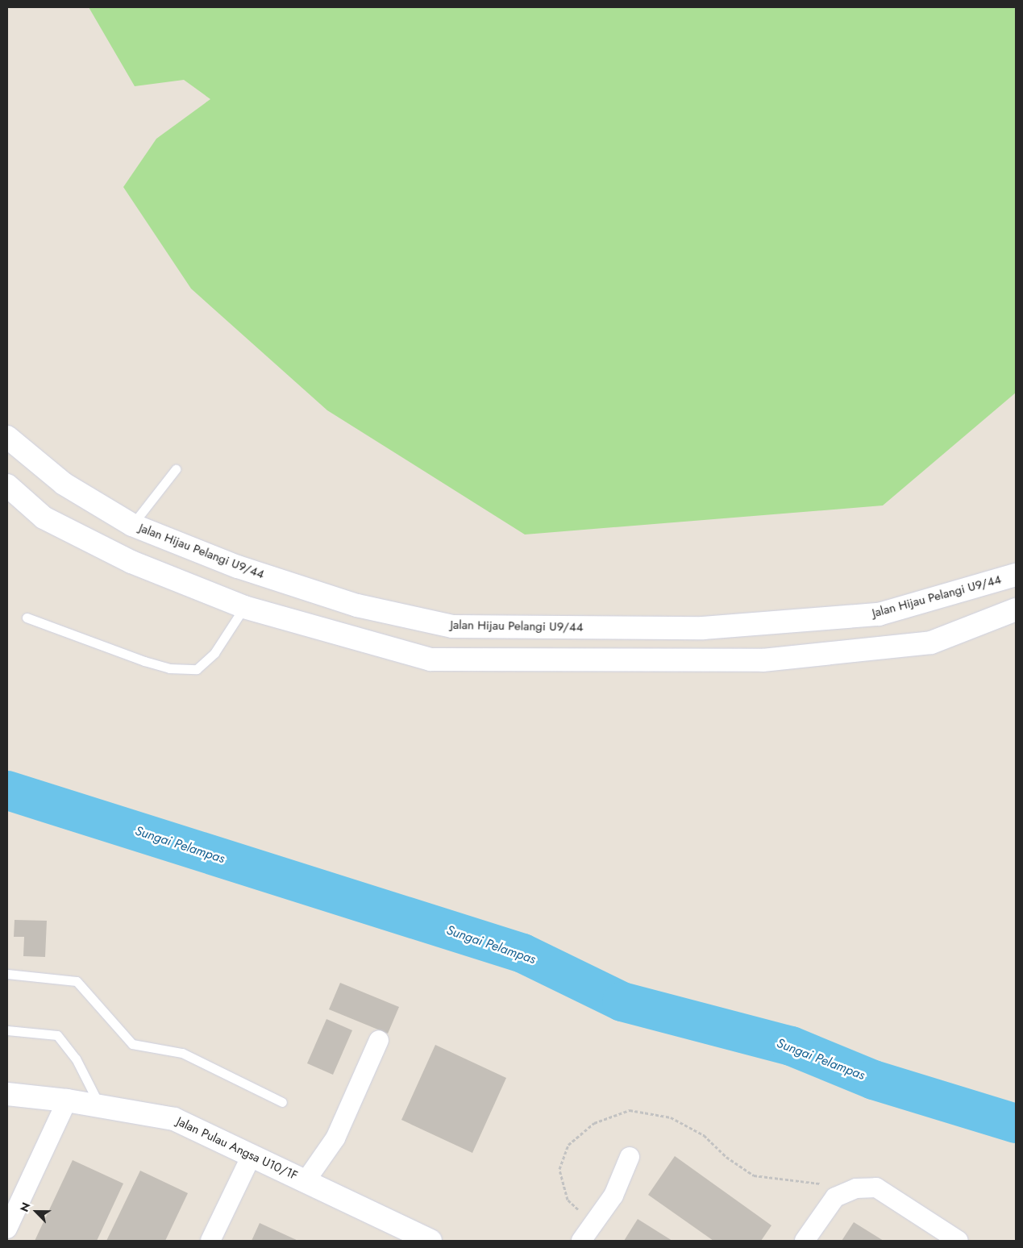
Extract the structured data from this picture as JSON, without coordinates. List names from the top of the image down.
{
  "streets": {
    "street": ["Jalan Hijau Pelangi U9/44", "Jalan Pulau Angsa U10/1F"]
  },
  "water": ["Sungai Pelampas"],
  "north": "top left"
}
